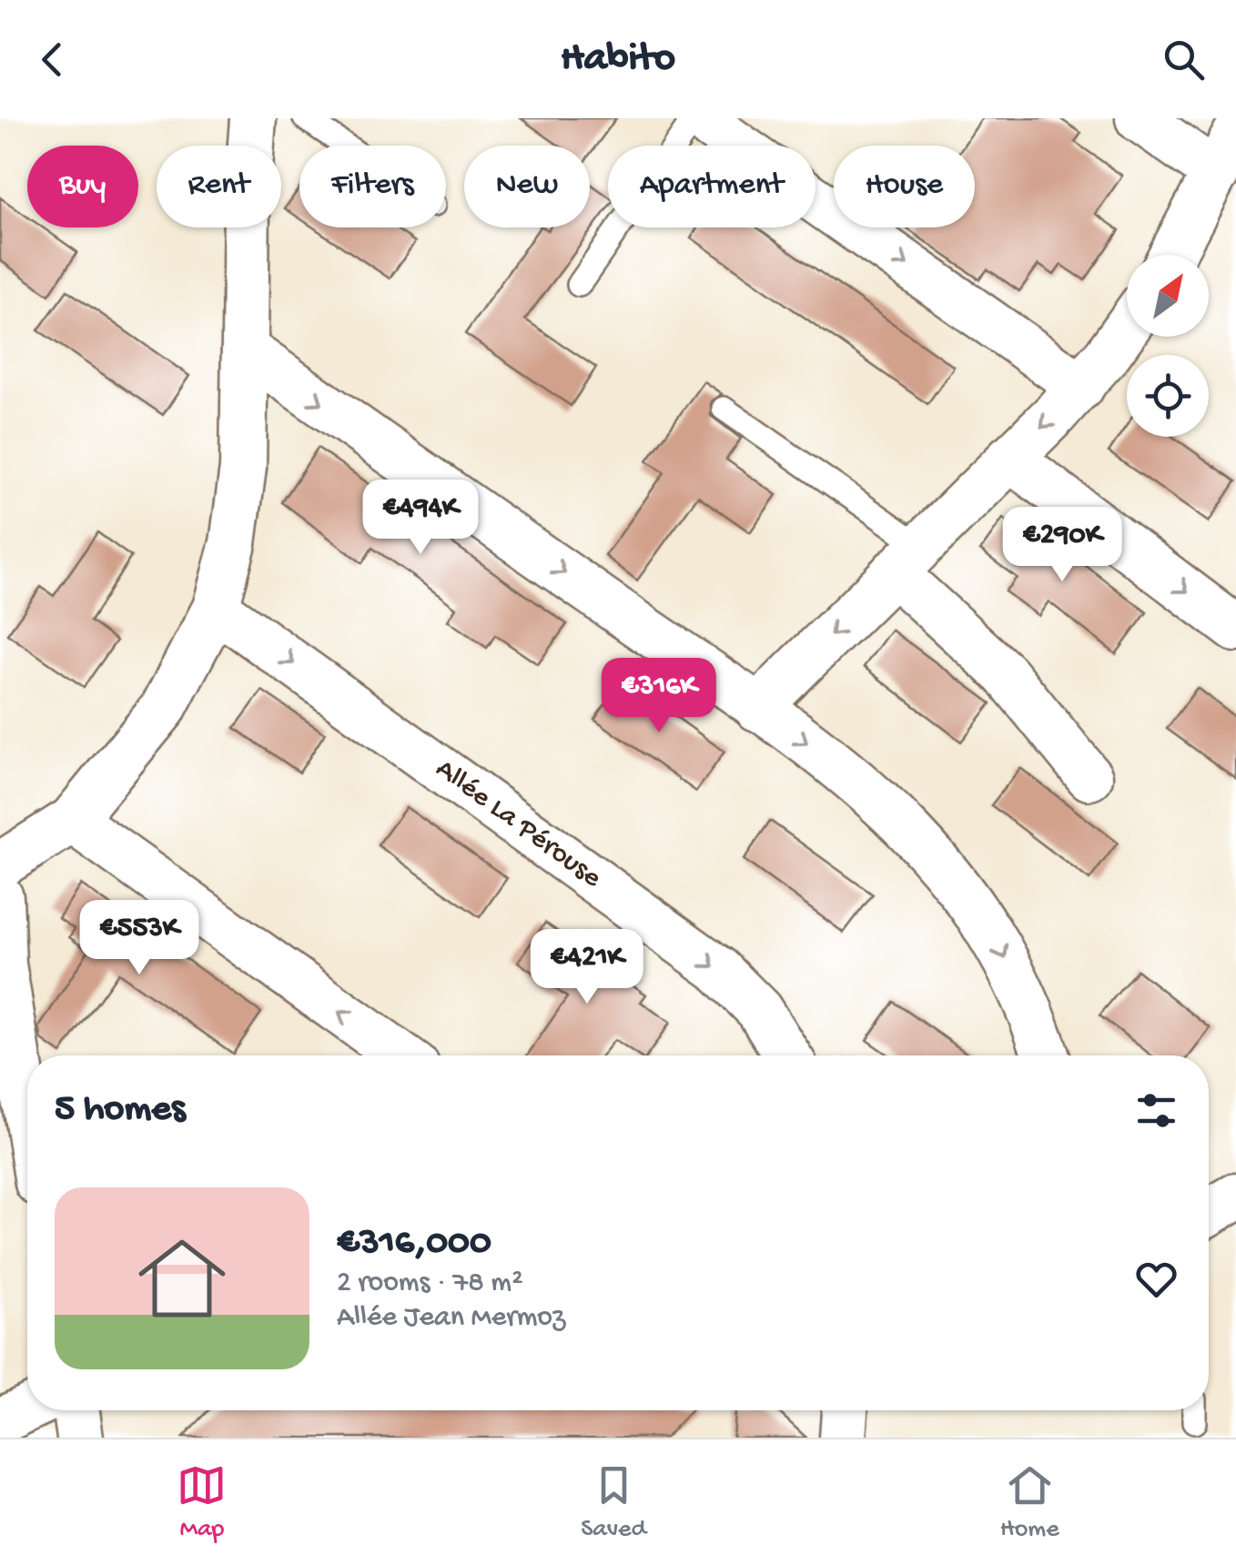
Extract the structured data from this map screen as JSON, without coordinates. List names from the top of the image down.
{
  "streets": {
    "street": ["Allée La Pérouse"]
  },
  "north": "top right",
  "page": {
    "header": "Habito",
    "chip": [
      "Buy",
      "Rent",
      "Filters",
      "New",
      "Apartment",
      "House"
    ],
    "price": [
      "€494K",
      "€290K",
      "€316K",
      "€553K",
      "€421K"
    ],
    "heading": "5 homes",
    "list": [
      {
        "name": "€316,000",
        "note": "2 rooms · 78 m² · Allée Jean Mermoz"
      }
    ],
    "tabs": ["Map", "Saved", "Home"]
  }
}
